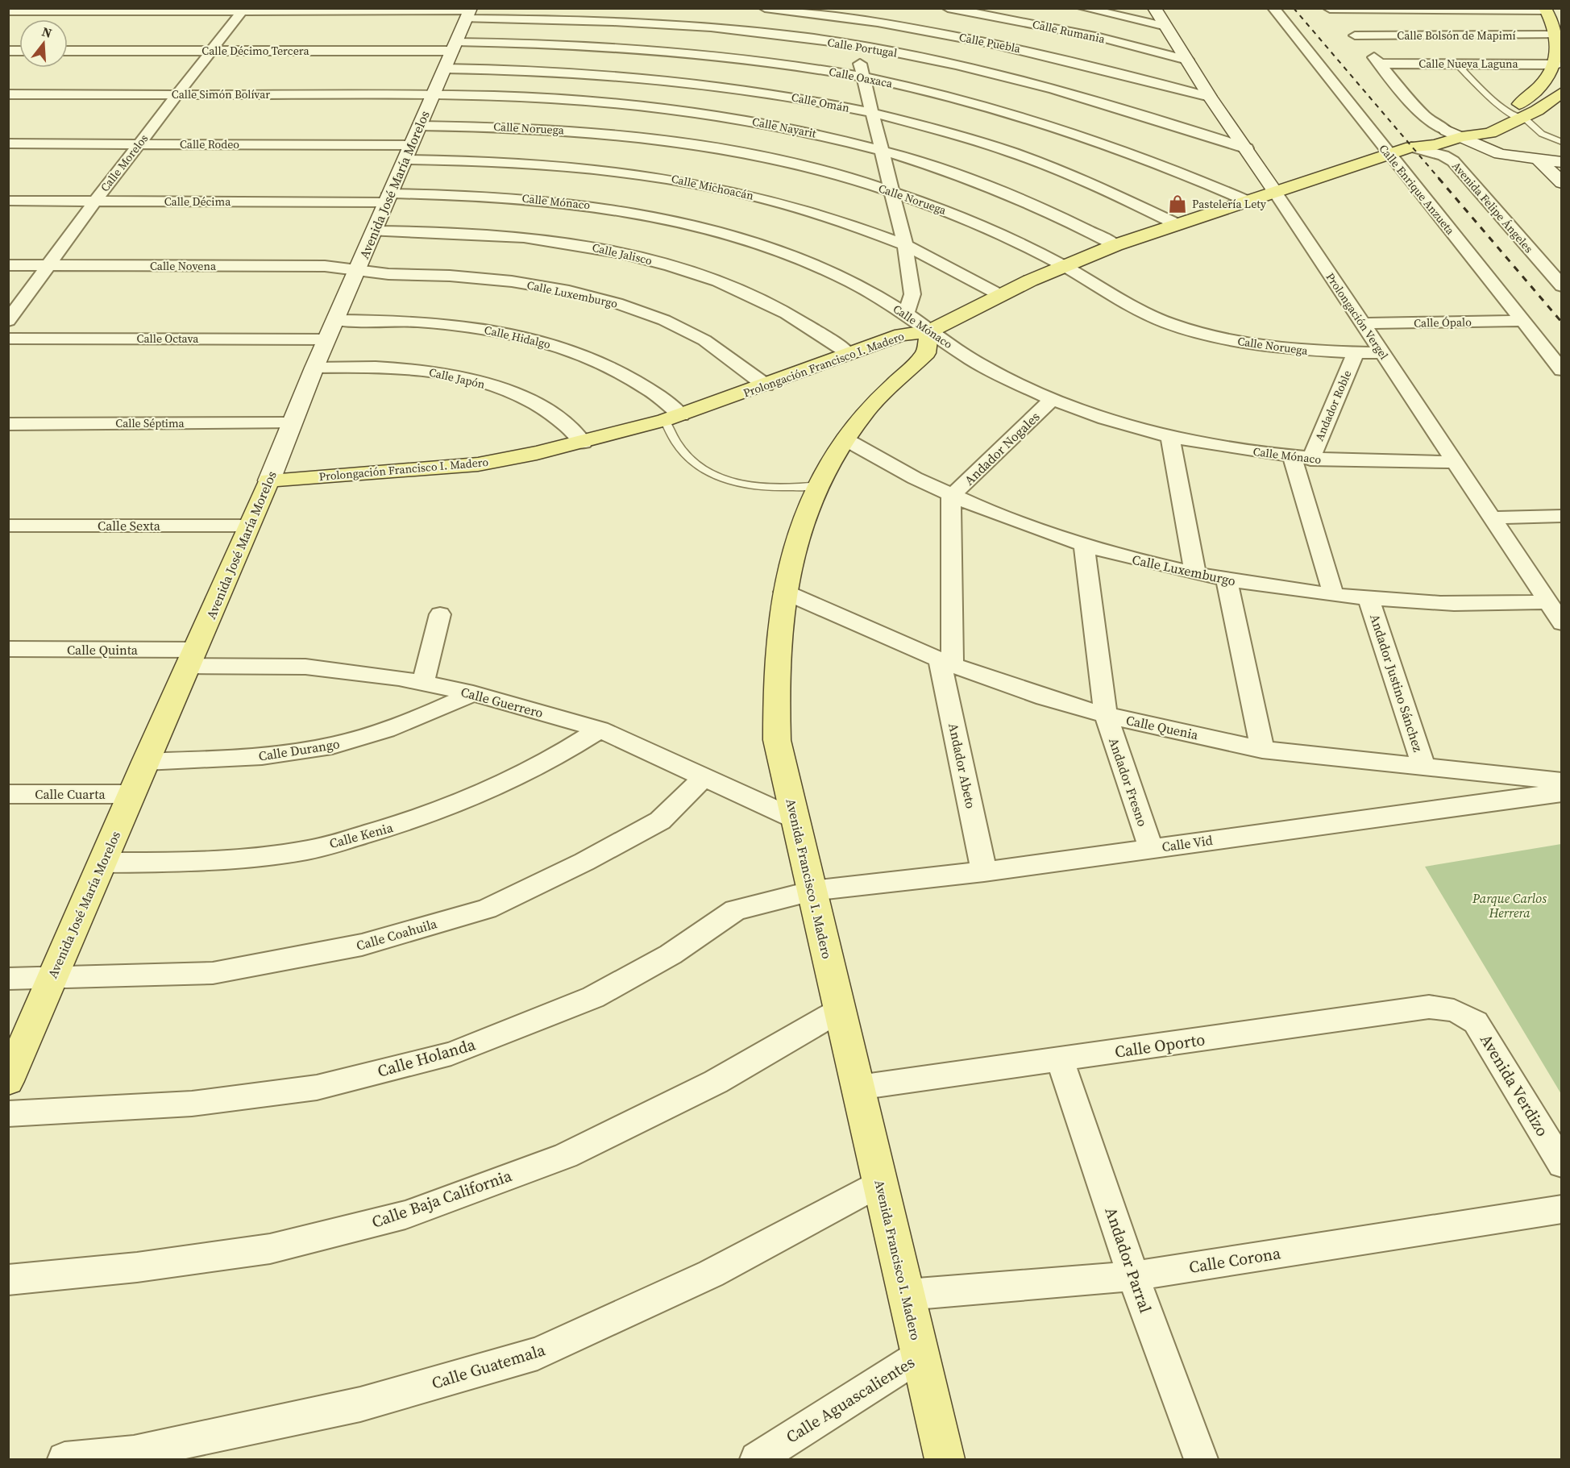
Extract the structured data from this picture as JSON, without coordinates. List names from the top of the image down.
{
  "streets": {
    "main road": ["Avenida José María Morelos", "Prolongación Francisco I. Madero", "Avenida Francisco I. Madero"],
    "street": [
      "Calle Rumania",
      "Calle Bolsón de Mapimí",
      "Calle Puebla",
      "Calle Portugal",
      "Calle Décimo Tercera",
      "Calle Nueva Laguna",
      "Calle Oaxaca",
      "Calle Simón Bolívar",
      "Calle Omán",
      "Calle Nayarit",
      "Calle Noruega",
      "Calle Rodeo",
      "Calle Morelos",
      "Calle Michoacán",
      "Calle Enrique Anzueta",
      "Calle Décima",
      "Calle Mónaco",
      "Avenida Felipe Ángeles",
      "Calle Jalisco",
      "Calle Novena",
      "Calle Luxemburgo",
      "Prolongación Vergel",
      "Calle Ópalo",
      "Calle Hidalgo",
      "Calle Octava",
      "Calle Japón",
      "Andador Roble",
      "Calle Séptima",
      "Andador Nogales",
      "Calle Sexta",
      "Calle Quinta",
      "Andador Justino Sánchez",
      "Calle Guerrero",
      "Calle Quenia",
      "Calle Durango",
      "Andador Abeto",
      "Andador Fresno",
      "Calle Cuarta",
      "Calle Kenia",
      "Calle Vid",
      "Calle Coahuila",
      "Calle Oporto",
      "Calle Holanda",
      "Avenida Verdizo",
      "Calle Baja California",
      "Andador Parral",
      "Calle Corona",
      "Calle Guatemala",
      "Calle Aguascalientes"
    ]
  },
  "crossings": [
    ["Calle Rumania", "Prolongación Vergel"],
    ["Calle Bolsón de Mapimí", "Prolongación Francisco I. Madero"],
    ["Calle Puebla", "Prolongación Vergel"],
    ["Calle Portugal", "Calle Morelos"],
    ["Calle Portugal", "Avenida José María Morelos"],
    ["Calle Portugal", "Prolongación Vergel"],
    ["Calle Décimo Tercera", "Calle Oaxaca"],
    ["Calle Décimo Tercera", "Calle Morelos"],
    ["Calle Décimo Tercera", "Avenida José María Morelos"],
    ["Calle Nueva Laguna", "Prolongación Francisco I. Madero"],
    ["Calle Oaxaca", "Avenida José María Morelos"],
    ["Calle Oaxaca", "Prolongación Francisco I. Madero"],
    ["Calle Simón Bolívar", "Calle Nayarit"],
    ["Calle Simón Bolívar", "Calle Morelos"],
    ["Calle Simón Bolívar", "Avenida José María Morelos"],
    ["Calle Omán", "Avenida José María Morelos"],
    ["Calle Omán", "Prolongación Francisco I. Madero"],
    ["Calle Nayarit", "Avenida José María Morelos"],
    ["Calle Nayarit", "Prolongación Francisco I. Madero"],
    ["Calle Noruega", "Avenida José María Morelos"],
    ["Calle Noruega", "Prolongación Vergel"],
    ["Calle Noruega", "Prolongación Francisco I. Madero"],
    ["Calle Noruega", "Andador Roble"],
    ["Calle Rodeo", "Calle Morelos"],
    ["Calle Rodeo", "Avenida José María Morelos"],
    ["Calle Rodeo", "Calle Michoacán"],
    ["Calle Morelos", "Calle Décima"],
    ["Calle Morelos", "Calle Novena"],
    ["Avenida José María Morelos", "Calle Michoacán"],
    ["Avenida José María Morelos", "Calle Décima"],
    ["Avenida José María Morelos", "Calle Mónaco"],
    ["Avenida José María Morelos", "Calle Jalisco"],
    ["Avenida José María Morelos", "Calle Novena"],
    ["Avenida José María Morelos", "Calle Luxemburgo"],
    ["Avenida José María Morelos", "Calle Hidalgo"],
    ["Avenida José María Morelos", "Calle Octava"],
    ["Avenida José María Morelos", "Prolongación Francisco I. Madero"],
    ["Avenida José María Morelos", "Calle Japón"],
    ["Avenida José María Morelos", "Calle Séptima"],
    ["Avenida José María Morelos", "Calle Sexta"],
    ["Avenida José María Morelos", "Calle Quinta"],
    ["Avenida José María Morelos", "Calle Guerrero"],
    ["Avenida José María Morelos", "Calle Durango"],
    ["Avenida José María Morelos", "Calle Cuarta"],
    ["Avenida José María Morelos", "Calle Kenia"],
    ["Avenida José María Morelos", "Calle Coahuila"],
    ["Calle Michoacán", "Prolongación Francisco I. Madero"],
    ["Calle Enrique Anzueta", "Calle Ópalo"],
    ["Calle Enrique Anzueta", "Prolongación Francisco I. Madero"],
    ["Calle Décima", "Calle Mónaco"],
    ["Calle Mónaco", "Prolongación Vergel"],
    ["Calle Mónaco", "Prolongación Francisco I. Madero"],
    ["Calle Mónaco", "Andador Roble"],
    ["Calle Mónaco", "Andador Nogales"],
    ["Calle Mónaco", "Avenida Francisco I. Madero"],
    ["Avenida Felipe Ángeles", "Prolongación Francisco I. Madero"],
    ["Calle Jalisco", "Prolongación Francisco I. Madero"],
    ["Calle Novena", "Calle Luxemburgo"],
    ["Calle Luxemburgo", "Prolongación Vergel"],
    ["Calle Luxemburgo", "Prolongación Francisco I. Madero"],
    ["Calle Luxemburgo", "Andador Nogales"],
    ["Calle Luxemburgo", "Andador Justino Sánchez"],
    ["Calle Luxemburgo", "Andador Abeto"],
    ["Calle Luxemburgo", "Andador Fresno"],
    ["Calle Luxemburgo", "Avenida Francisco I. Madero"],
    ["Prolongación Vergel", "Calle Ópalo"],
    ["Prolongación Vergel", "Prolongación Francisco I. Madero"],
    ["Calle Hidalgo", "Prolongación Francisco I. Madero"],
    ["Prolongación Francisco I. Madero", "Calle Japón"],
    ["Prolongación Francisco I. Madero", "Avenida Francisco I. Madero"],
    ["Andador Nogales", "Andador Abeto"],
    ["Calle Quinta", "Calle Guerrero"],
    ["Andador Justino Sánchez", "Calle Quenia"],
    ["Calle Guerrero", "Calle Durango"],
    ["Calle Guerrero", "Calle Kenia"],
    ["Calle Guerrero", "Avenida Francisco I. Madero"],
    ["Calle Guerrero", "Calle Coahuila"],
    ["Calle Quenia", "Andador Abeto"],
    ["Calle Quenia", "Andador Fresno"],
    ["Calle Quenia", "Avenida Francisco I. Madero"],
    ["Andador Abeto", "Calle Vid"],
    ["Andador Fresno", "Calle Vid"],
    ["Calle Vid", "Avenida Francisco I. Madero"],
    ["Calle Vid", "Calle Holanda"],
    ["Avenida Francisco I. Madero", "Calle Oporto"],
    ["Avenida Francisco I. Madero", "Calle Holanda"],
    ["Avenida Francisco I. Madero", "Calle Baja California"],
    ["Avenida Francisco I. Madero", "Calle Corona"],
    ["Avenida Francisco I. Madero", "Calle Guatemala"],
    ["Avenida Francisco I. Madero", "Calle Aguascalientes"],
    ["Calle Oporto", "Avenida Verdizo"],
    ["Calle Oporto", "Andador Parral"],
    ["Andador Parral", "Calle Corona"]
  ],
  "parks": ["Parque Carlos Herrera"],
  "places": {
    "shop": ["Pastelería Lety"]
  },
  "north": "top"
}
